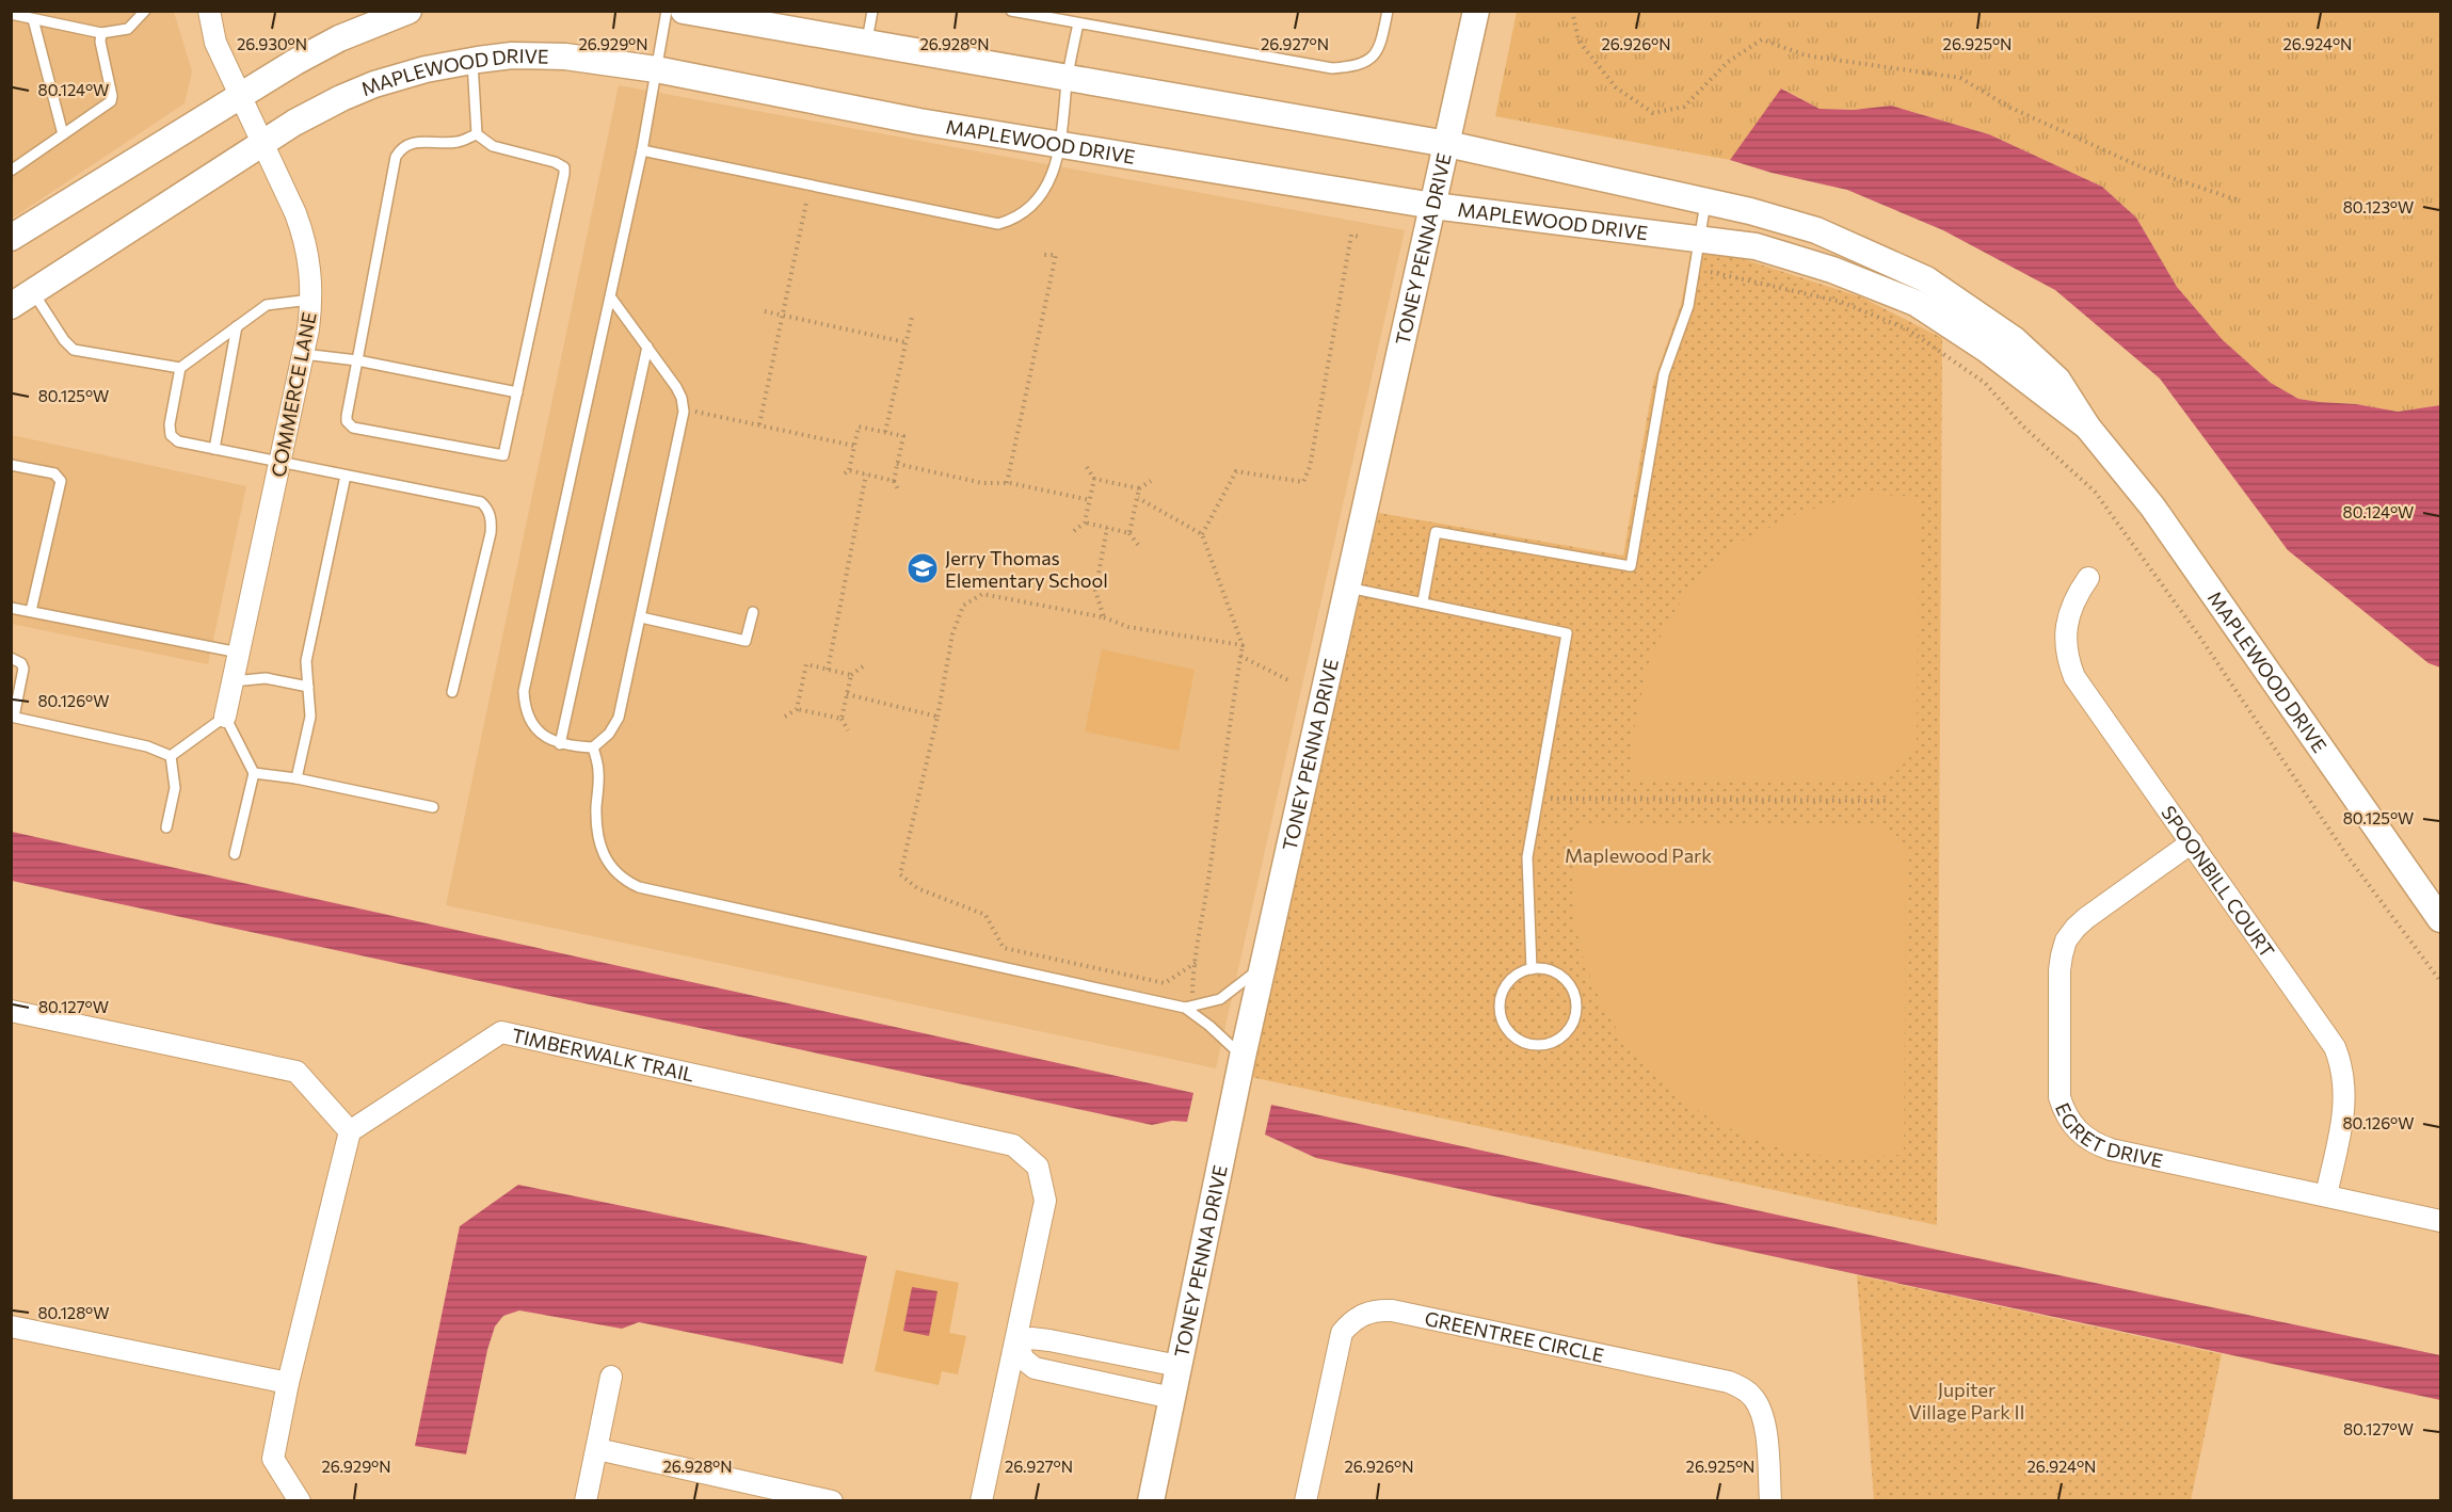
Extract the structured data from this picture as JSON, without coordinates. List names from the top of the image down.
{
  "streets": {
    "street": [
      "MAPLEWOOD DRIVE",
      "TONEY PENNA DRIVE",
      "COMMERCE LANE",
      "SPOONBILL COURT",
      "TIMBERWALK TRAIL",
      "EGRET DRIVE",
      "GREENTREE CIRCLE"
    ]
  },
  "crossings": [
    ["MAPLEWOOD DRIVE", "TONEY PENNA DRIVE"],
    ["MAPLEWOOD DRIVE", "COMMERCE LANE"],
    ["SPOONBILL COURT", "EGRET DRIVE"]
  ],
  "parks": ["Maplewood Park", "Jupiter Village Park II"],
  "places": {
    "school or university": ["Jerry Thomas Elementary School"]
  },
  "coordinates": [
    "26.930°N",
    "26.929°N",
    "26.928°N",
    "26.927°N",
    "26.926°N",
    "26.925°N",
    "26.924°N",
    "80.124°W",
    "80.123°W",
    "80.125°W",
    "80.126°W",
    "80.127°W",
    "80.128°W"
  ]
}
